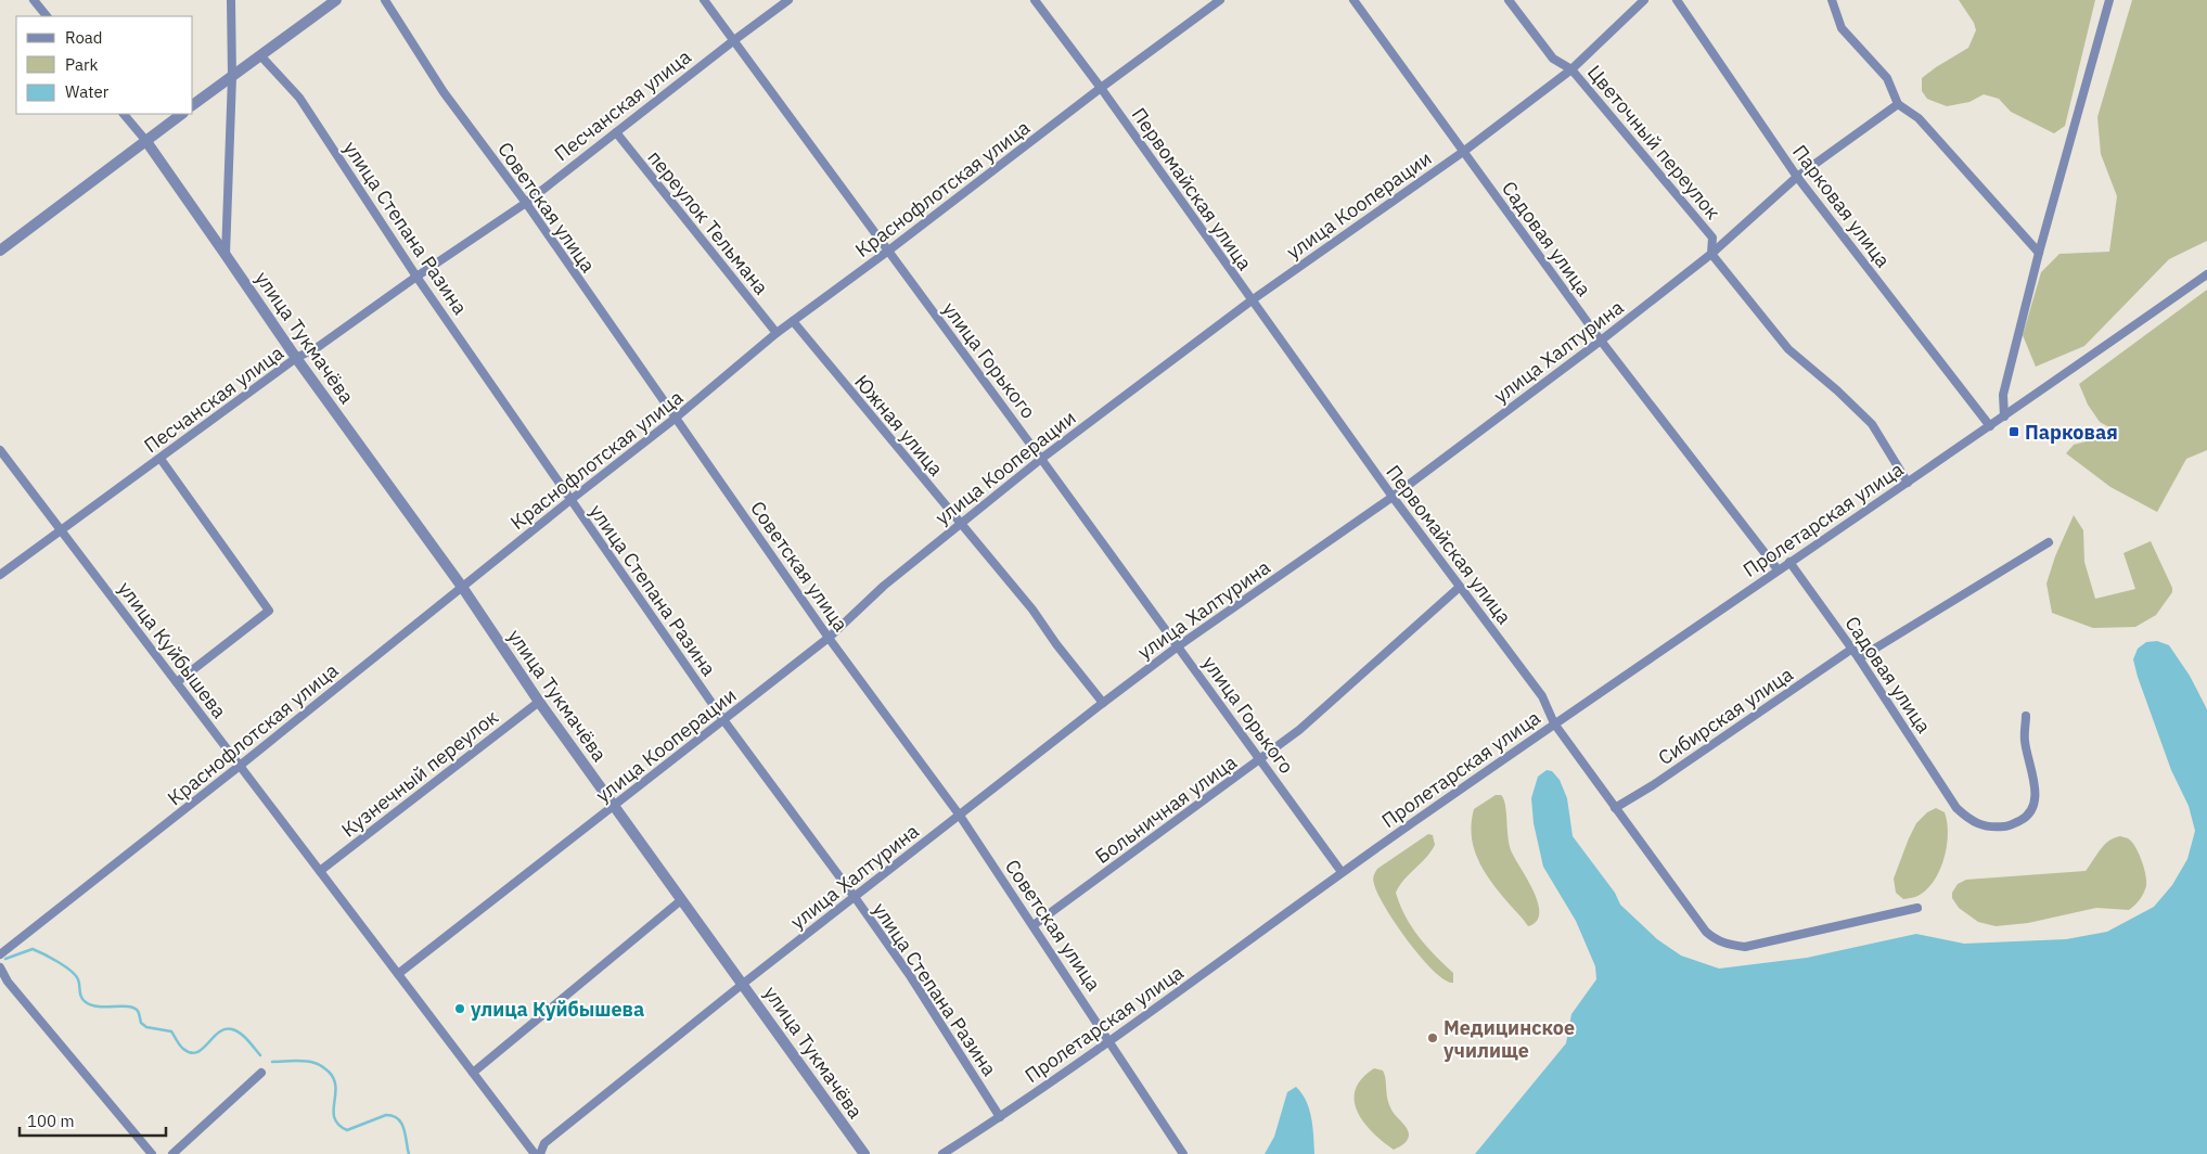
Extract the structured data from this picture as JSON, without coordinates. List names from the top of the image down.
{
  "streets": {
    "street": [
      "Песчанская улица",
      "Цветочный переулок",
      "Краснофлотская улица",
      "Первомайская улица",
      "улица Кооперации",
      "Парковая улица",
      "Советская улица",
      "переулок Тельмана",
      "улица Степана Разина",
      "Садовая улица",
      "улица Тукмачёва",
      "улица Халтурина",
      "улица Горького",
      "Южная улица",
      "Пролетарская улица",
      "улица Куйбышева",
      "Сибирская улица",
      "Кузнечный переулок",
      "Больничная улица"
    ]
  },
  "crossings": [
    ["Песчанская улица", "Советская улица"],
    ["Песчанская улица", "переулок Тельмана"],
    ["Песчанская улица", "улица Степана Разина"],
    ["Песчанская улица", "улица Тукмачёва"],
    ["Песчанская улица", "улица Горького"],
    ["Песчанская улица", "улица Куйбышева"],
    ["Цветочный переулок", "улица Кооперации"],
    ["Цветочный переулок", "улица Халтурина"],
    ["Цветочный переулок", "Пролетарская улица"],
    ["Краснофлотская улица", "Первомайская улица"],
    ["Краснофлотская улица", "Советская улица"],
    ["Краснофлотская улица", "переулок Тельмана"],
    ["Краснофлотская улица", "улица Степана Разина"],
    ["Краснофлотская улица", "улица Тукмачёва"],
    ["Краснофлотская улица", "улица Горького"],
    ["Краснофлотская улица", "Южная улица"],
    ["Краснофлотская улица", "улица Куйбышева"],
    ["Первомайская улица", "улица Кооперации"],
    ["Первомайская улица", "улица Халтурина"],
    ["Первомайская улица", "Пролетарская улица"],
    ["Первомайская улица", "Сибирская улица"],
    ["Первомайская улица", "Больничная улица"],
    ["улица Кооперации", "Советская улица"],
    ["улица Кооперации", "улица Степана Разина"],
    ["улица Кооперации", "Садовая улица"],
    ["улица Кооперации", "улица Тукмачёва"],
    ["улица Кооперации", "улица Горького"],
    ["улица Кооперации", "Южная улица"],
    ["улица Кооперации", "улица Куйбышева"],
    ["Парковая улица", "улица Халтурина"],
    ["Парковая улица", "Пролетарская улица"],
    ["Советская улица", "улица Халтурина"],
    ["Советская улица", "Пролетарская улица"],
    ["Советская улица", "Больничная улица"],
    ["улица Степана Разина", "улица Халтурина"],
    ["улица Степана Разина", "Пролетарская улица"],
    ["Садовая улица", "улица Халтурина"],
    ["Садовая улица", "Пролетарская улица"],
    ["Садовая улица", "Сибирская улица"],
    ["улица Тукмачёва", "улица Халтурина"],
    ["улица Тукмачёва", "Кузнечный переулок"],
    ["улица Халтурина", "улица Горького"],
    ["улица Халтурина", "Южная улица"],
    ["улица Горького", "Пролетарская улица"],
    ["улица Горького", "Больничная улица"],
    ["улица Куйбышева", "Кузнечный переулок"]
  ],
  "places": {
    "transit": ["Парковая"],
    "other": ["улица Куйбышева", "Медицинское училище"]
  },
  "legend": ["Road", "Park", "Water"],
  "scale_bar": "100 m"
}
